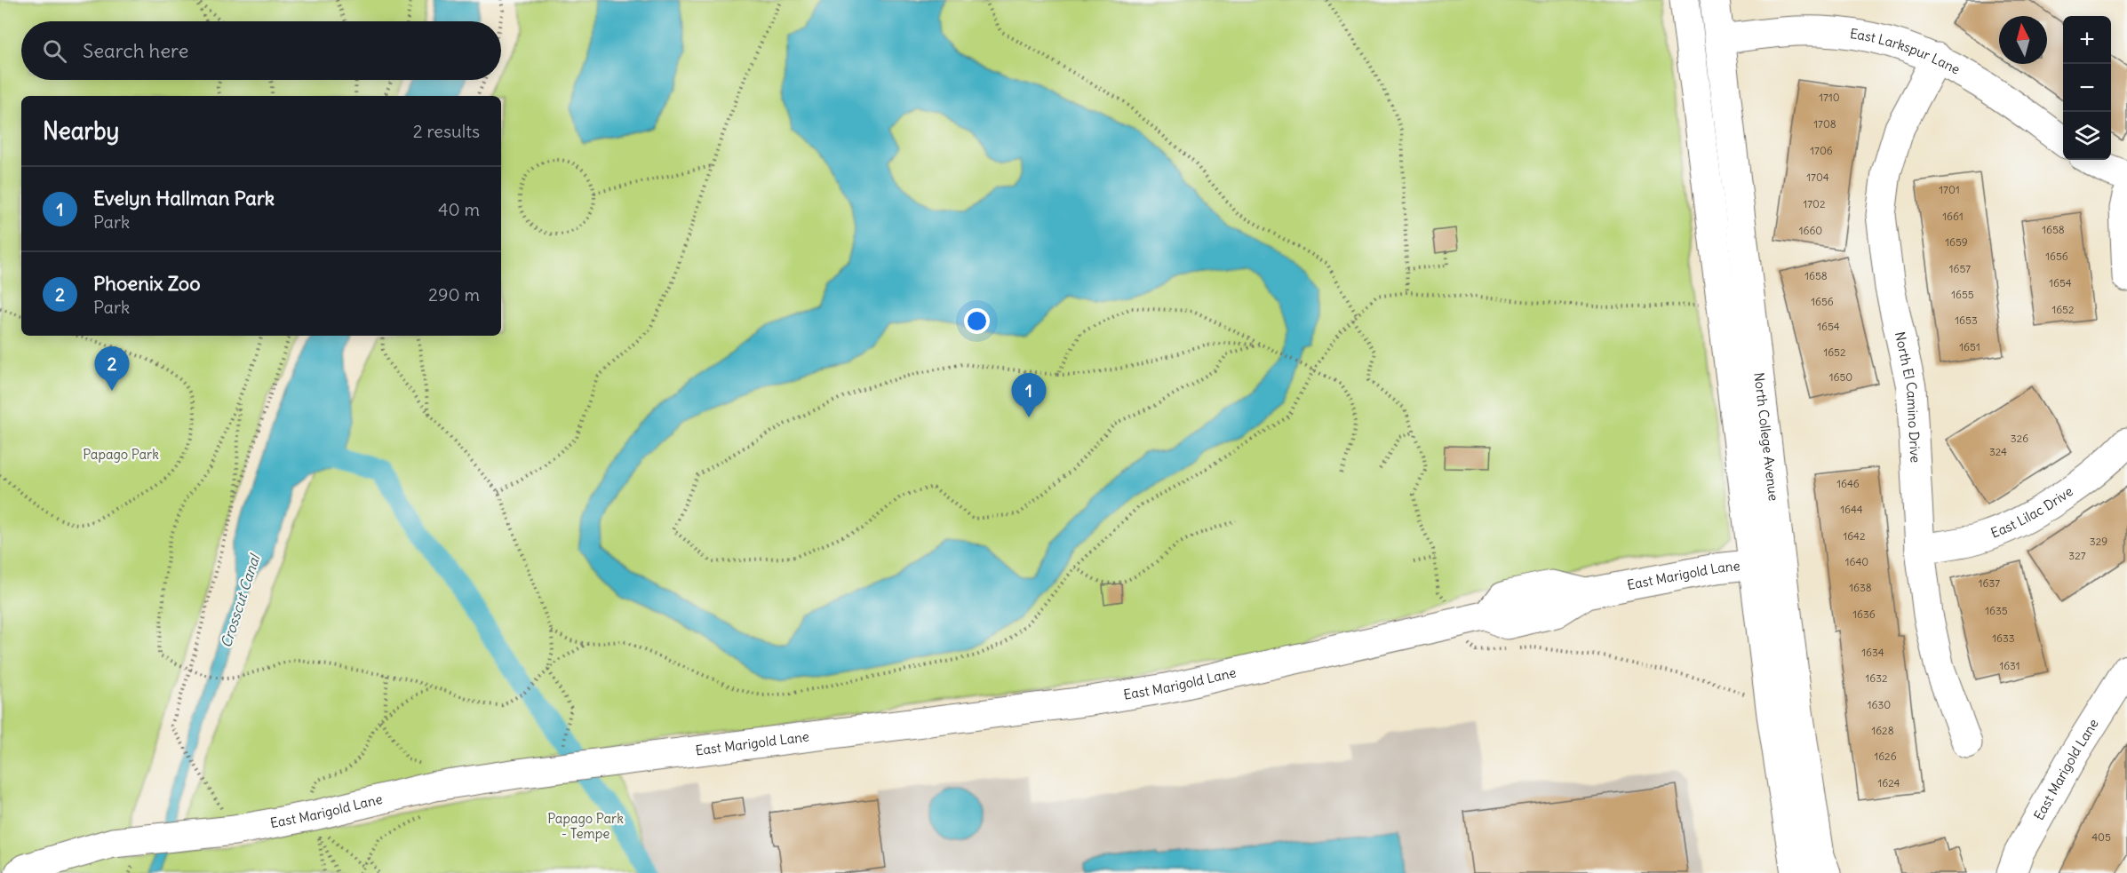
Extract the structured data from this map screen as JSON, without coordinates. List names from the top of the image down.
{
  "streets": {
    "street": [
      "East Larkspur Lane",
      "North El Camino Drive",
      "North College Avenue",
      "East Lilac Drive",
      "East Marigold Lane"
    ]
  },
  "crossings": [
    ["East Larkspur Lane", "North El Camino Drive"],
    ["East Larkspur Lane", "North College Avenue"],
    ["North El Camino Drive", "East Lilac Drive"],
    ["North College Avenue", "East Marigold Lane"]
  ],
  "water": ["Crosscut Canal"],
  "parks": ["Papago Park", "Papago Park - Tempe"],
  "house_numbers": [
    "1710",
    "1708",
    "1706",
    "1704",
    "1701",
    "1702",
    "1661",
    "1658",
    "1660",
    "1659",
    "1656",
    "1657",
    "1658",
    "1654",
    "1655",
    "1656",
    "1652",
    "1653",
    "1654",
    "1651",
    "1652",
    "1650",
    "326",
    "324",
    "1646",
    "1644",
    "1642",
    "329",
    "327",
    "1640",
    "1637",
    "1638",
    "1635",
    "1636",
    "1633",
    "1634",
    "1631",
    "1632",
    "1630",
    "1628",
    "1626",
    "1624",
    "405"
  ],
  "north": "top",
  "page": {
    "map_buttons": ["+", "−"],
    "search": "Search here",
    "heading": ["Nearby", "2 results"],
    "list": [
      {
        "mark": "1",
        "name": "Evelyn Hallman Park",
        "note": "Park",
        "value": "40 m"
      },
      {
        "mark": "2",
        "name": "Phoenix Zoo",
        "note": "Park",
        "value": "290 m"
      }
    ],
    "pins": ["2", "1"]
  }
}
